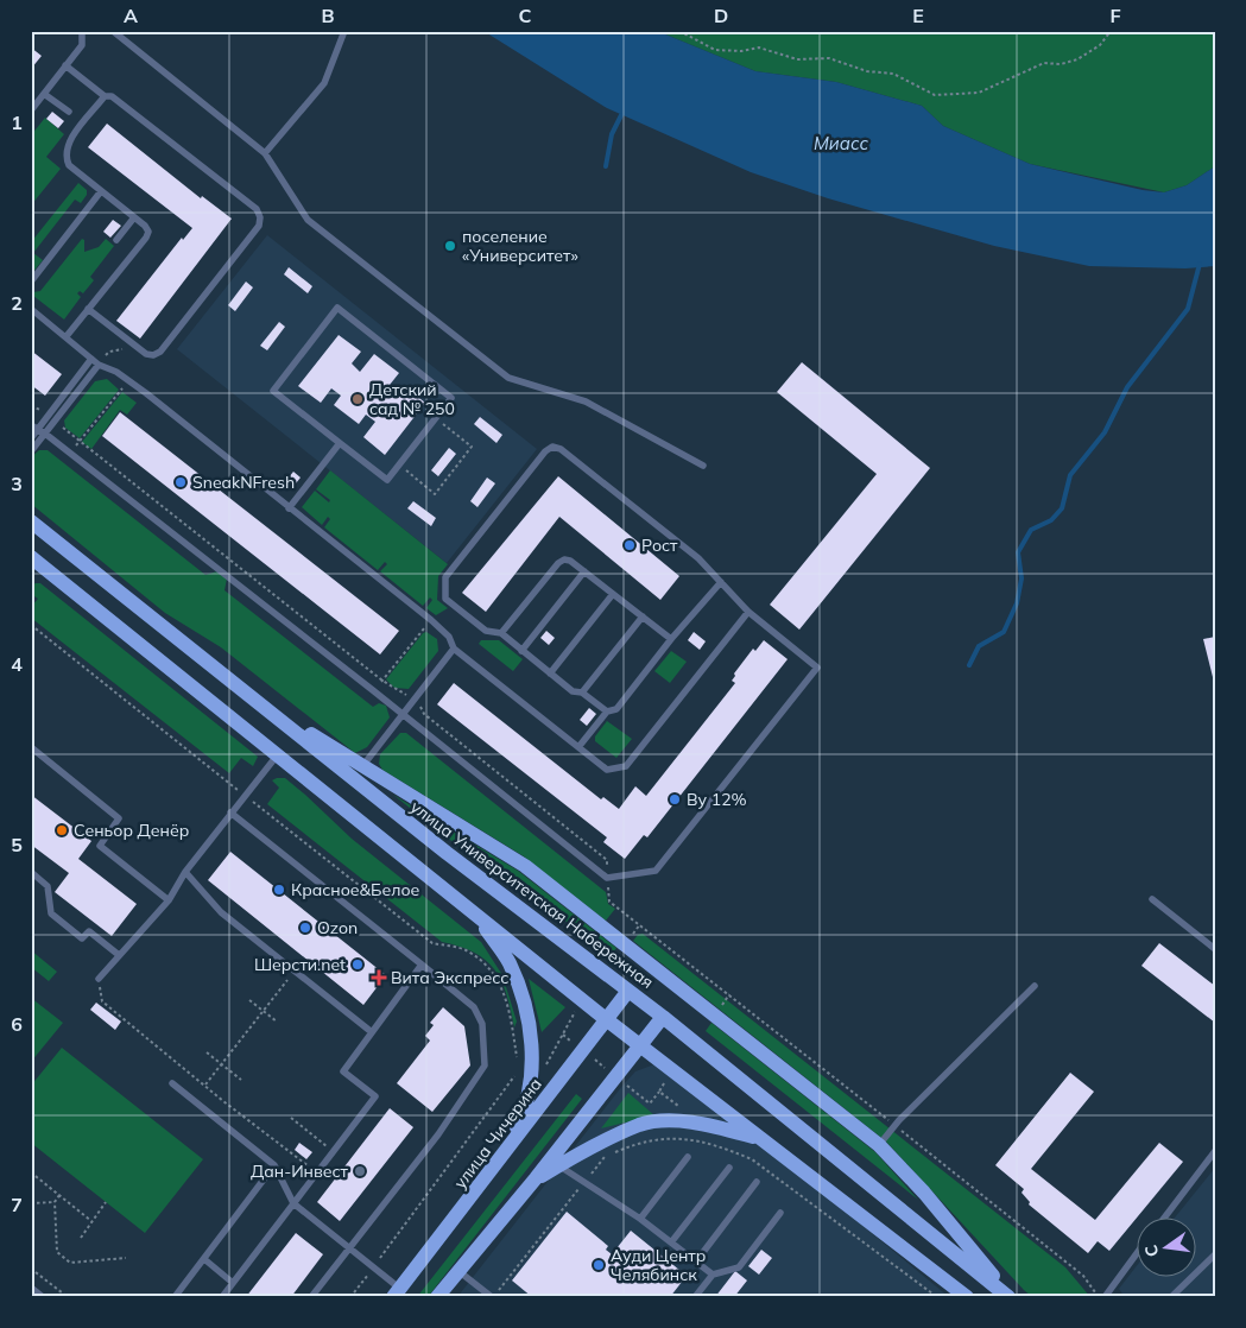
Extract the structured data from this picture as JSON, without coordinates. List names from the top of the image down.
{
  "streets": {
    "main road": ["улица Университетская Набережная", "улица Чичерина"]
  },
  "crossings": [
    ["улица Университетская Набережная", "улица Чичерина"]
  ],
  "water": ["Миасс"],
  "places": {
    "other": [
      "поселение «Университет»",
      "Детский сад № 250",
      "SneakNFresh",
      "Рост",
      "Ву 12%",
      "Сеньор Денёр",
      "Красное&Белое",
      "Ozon",
      "Шерсти.net",
      "Дан-Инвест",
      "Ауди Центр Челябинск"
    ],
    "health": ["Вита Экспресс"]
  },
  "north": "left",
  "grid": {
    "columns": [
      "A",
      "B",
      "C",
      "D",
      "E",
      "F"
    ],
    "rows": [
      "1",
      "2",
      "3",
      "4",
      "5",
      "6",
      "7"
    ]
  }
}
